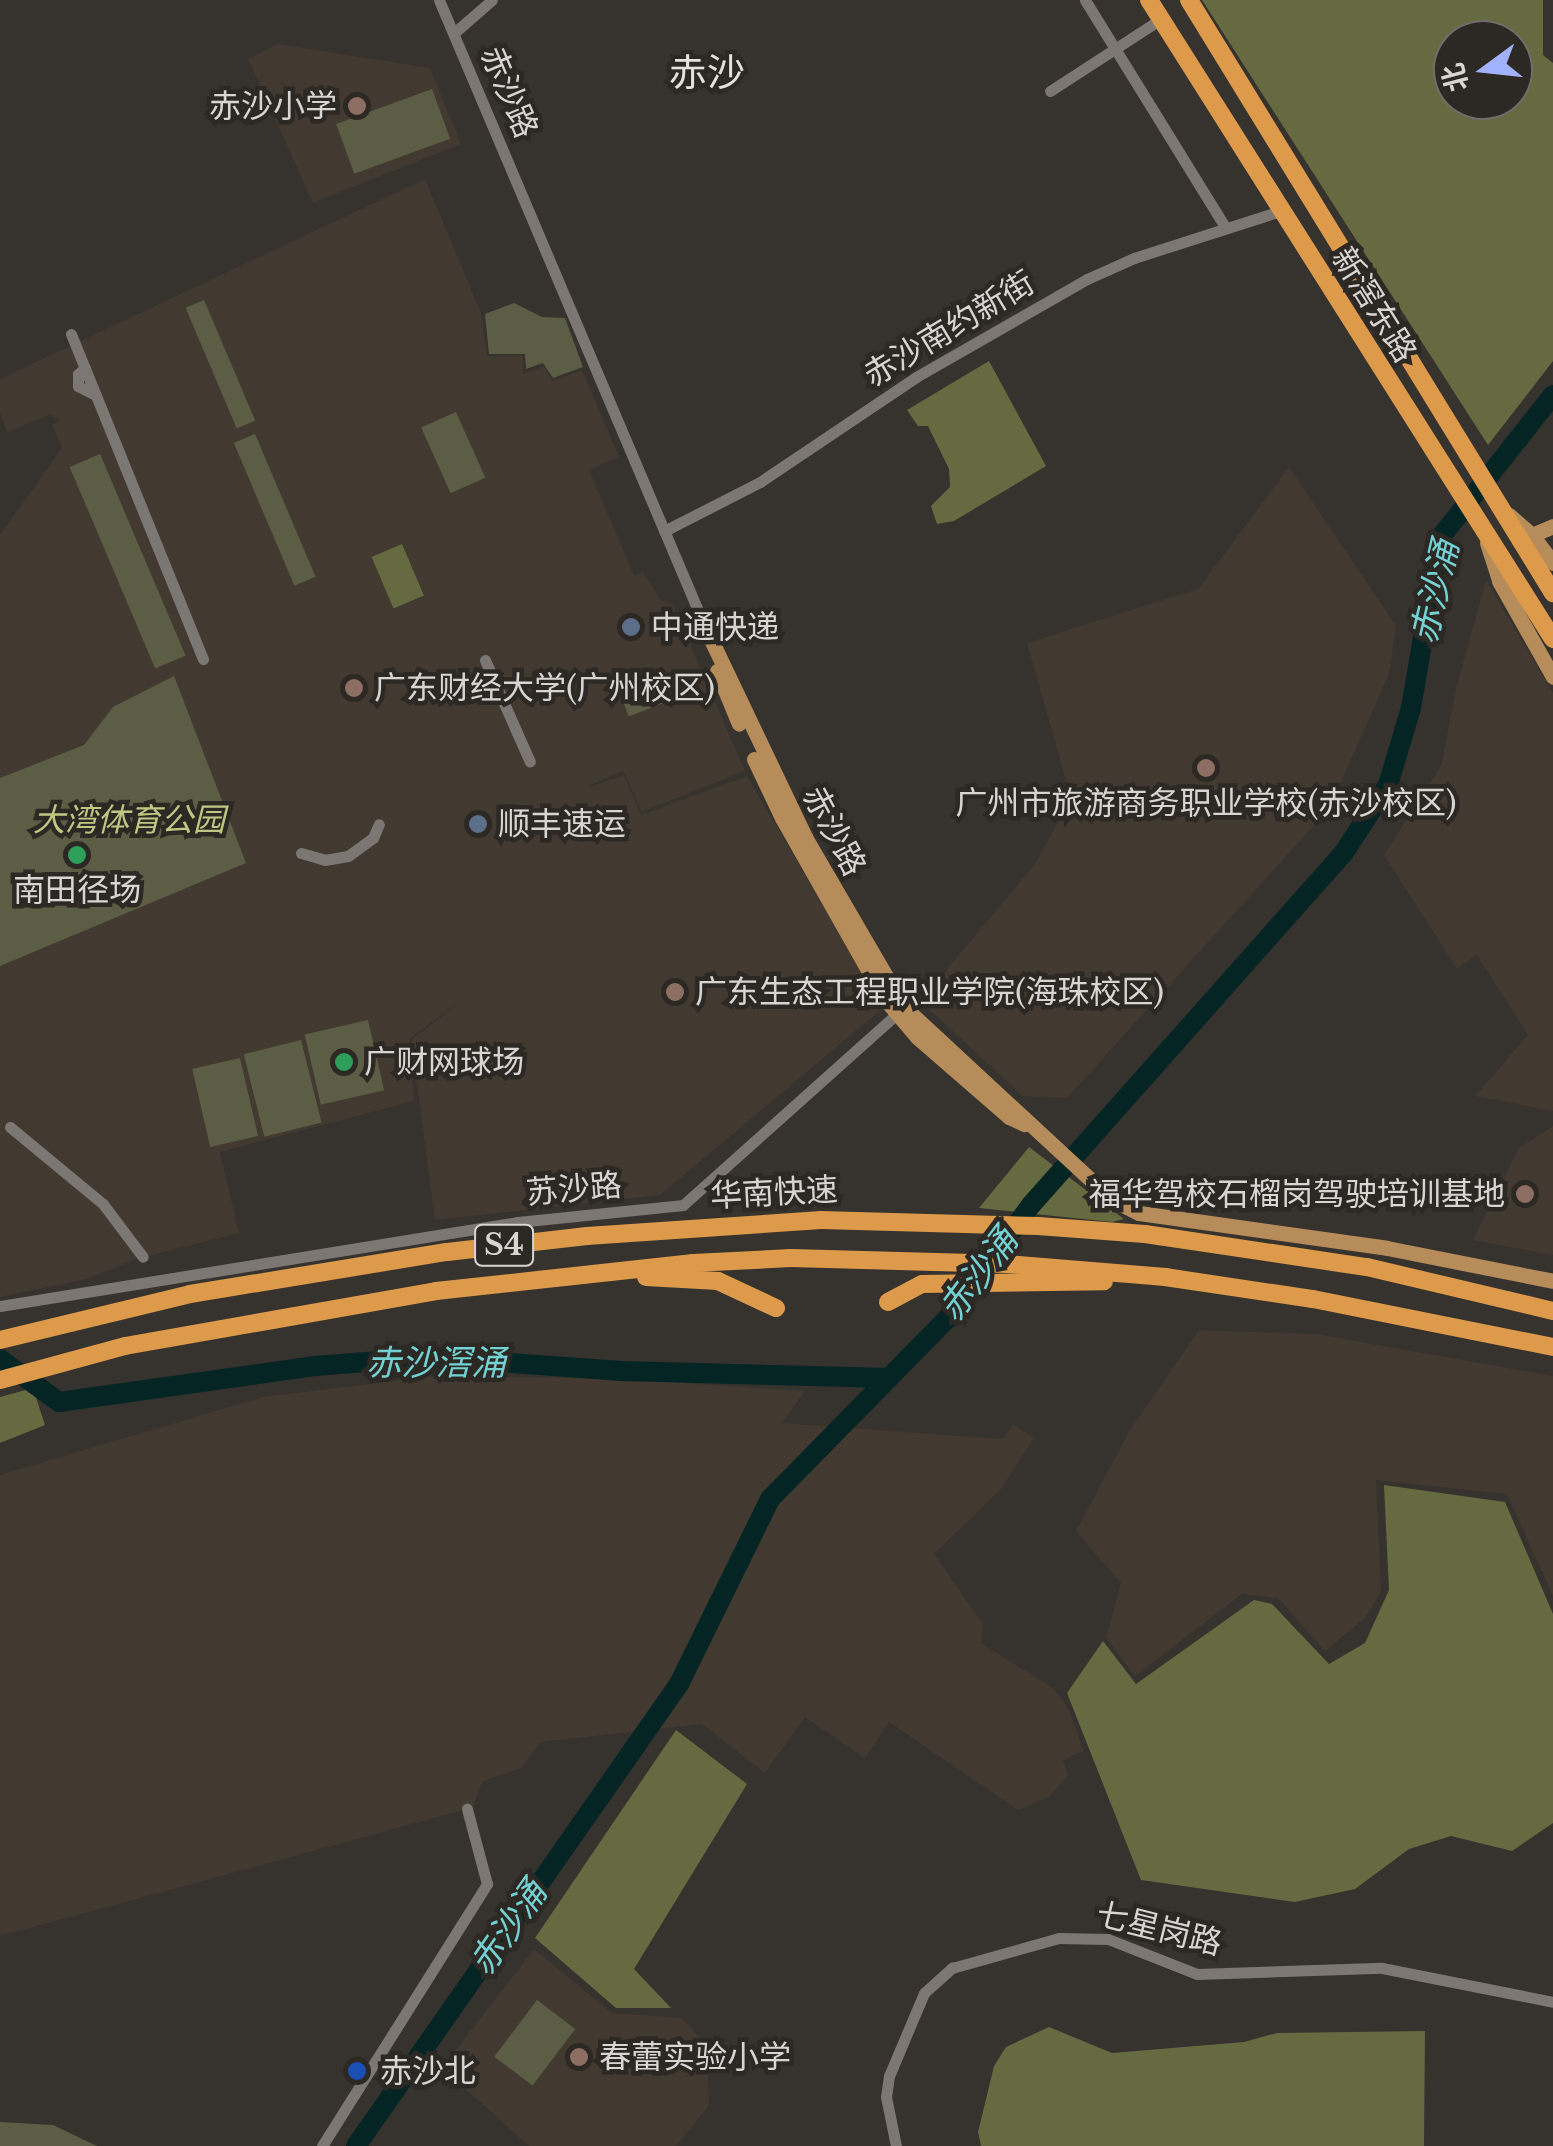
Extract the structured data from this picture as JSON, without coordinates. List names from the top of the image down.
{
  "streets": {
    "highway": ["新滘东路", "华南快速", "S4"],
    "main road": ["赤沙路"],
    "street": ["赤沙南约新街", "苏沙路", "七星岗路"]
  },
  "crossings": [
    ["赤沙路", "赤沙南约新街"],
    ["赤沙路", "苏沙路"],
    ["新滘东路", "赤沙南约新街"]
  ],
  "districts": ["赤沙"],
  "water": ["赤沙涌", "赤沙滘涌"],
  "parks": ["大湾体育公园"],
  "places": [
    "赤沙小学",
    "中通快递",
    "广东财经大学(广州校区)",
    "广州市旅游商务职业学校(赤沙校区)",
    "顺丰速运",
    "南田径场",
    "广东生态工程职业学院(海珠校区)",
    "广财网球场",
    "福华驾校石榴岗驾驶培训基地",
    "春蕾实验小学",
    "赤沙北"
  ],
  "north": "left"
}
